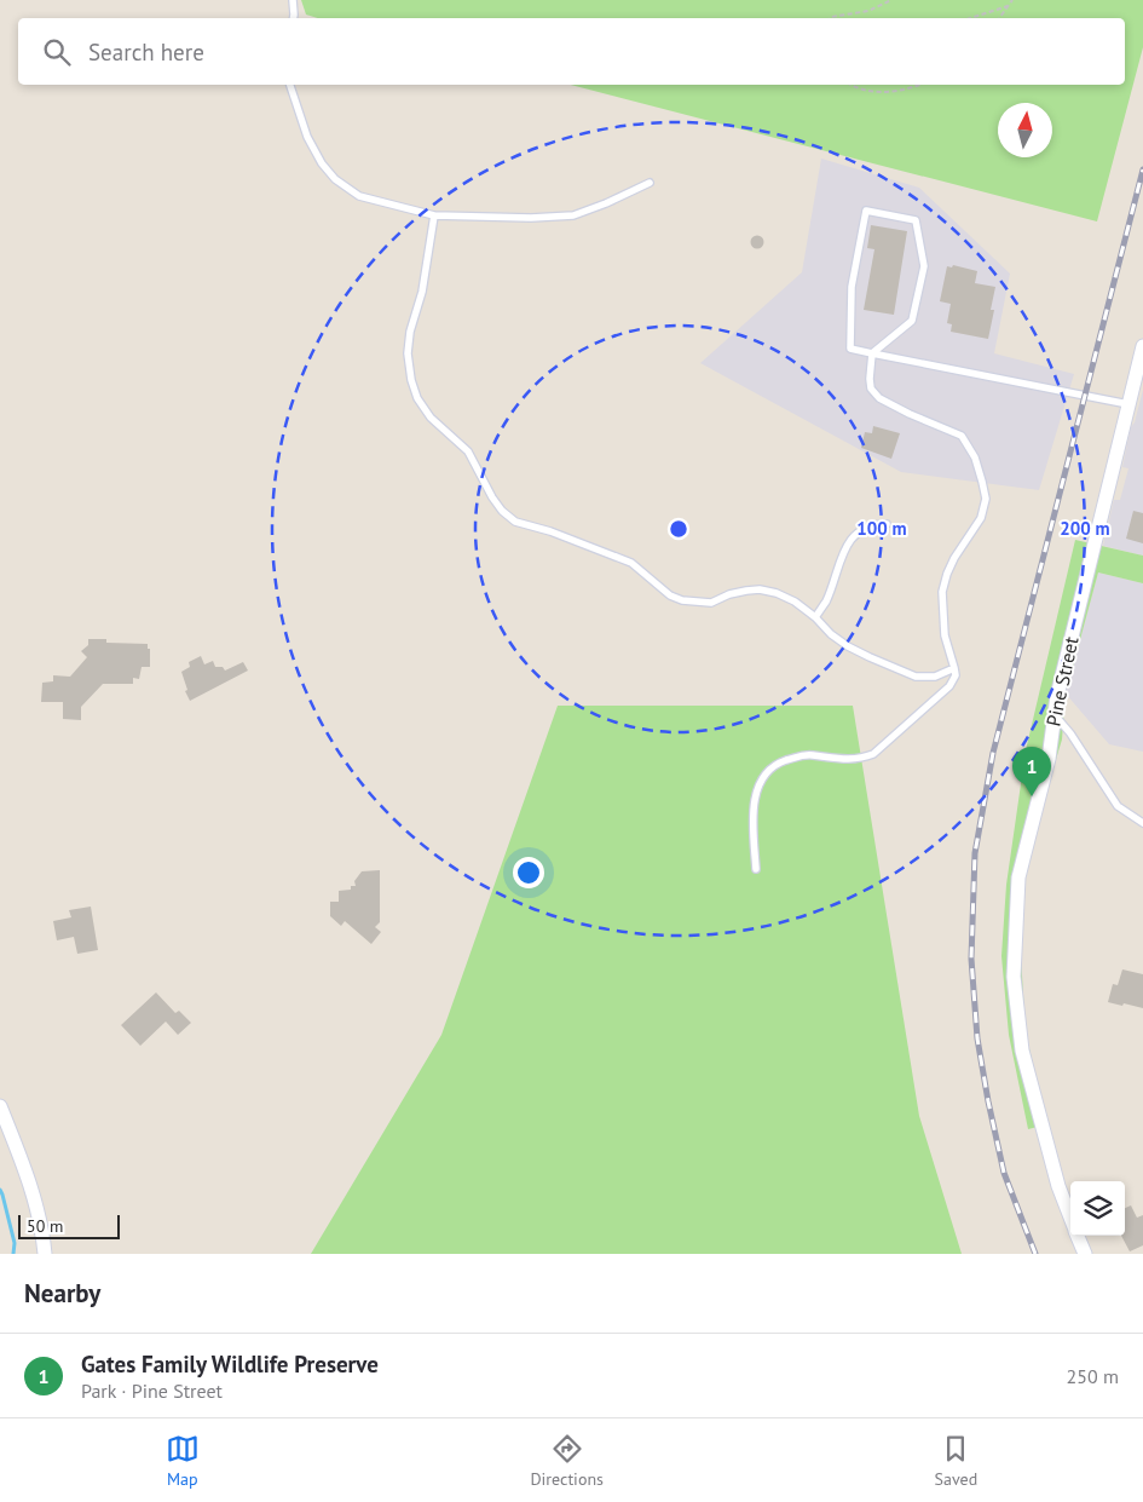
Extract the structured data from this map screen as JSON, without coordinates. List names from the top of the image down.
{
  "streets": {
    "street": ["Pine Street"]
  },
  "scale_bar": "50 m",
  "north": "top",
  "page": {
    "search": "Search here",
    "pins": "1",
    "scale": "50 m",
    "heading": "Nearby",
    "list": [
      {
        "mark": "1",
        "name": "Gates Family Wildlife Preserve",
        "note": "Park · Pine Street",
        "value": "250 m"
      }
    ],
    "nav": ["Map", "Directions", "Saved"]
  },
  "rings": ["100 m", "200 m"]
}
